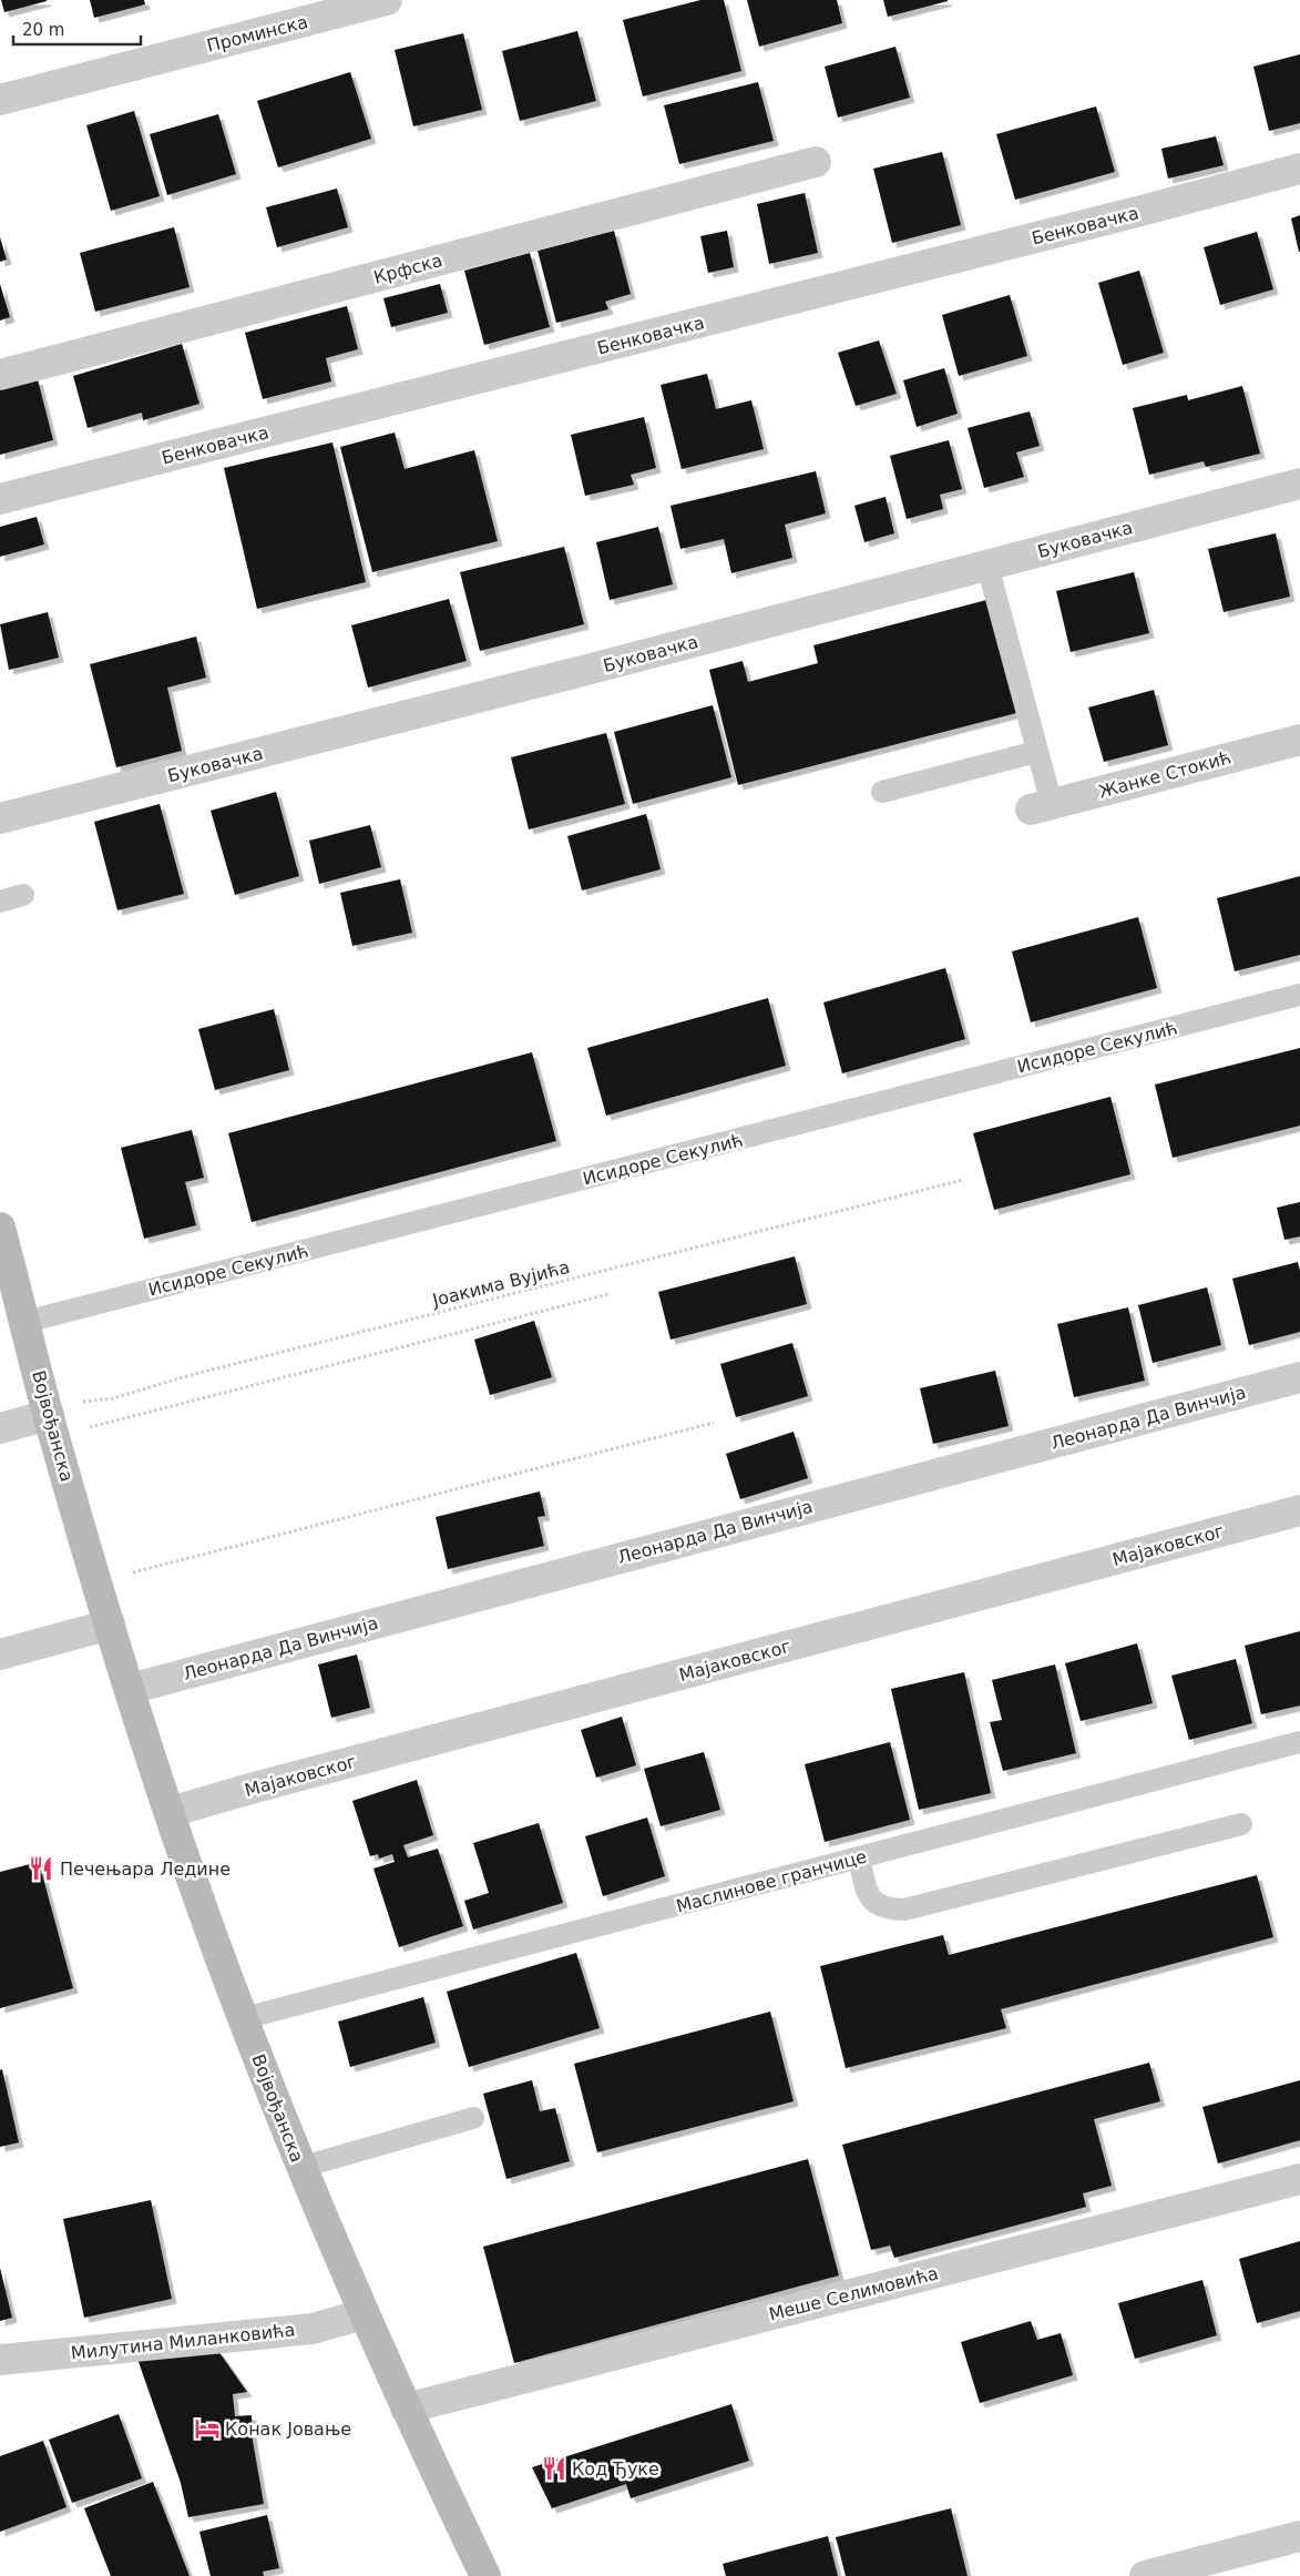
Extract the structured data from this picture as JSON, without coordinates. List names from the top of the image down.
{
  "streets": {
    "main road": ["Војвођанска"],
    "street": [
      "Проминска",
      "Бенковачка",
      "Крфска",
      "Буковачка",
      "Жанке Стокић",
      "Леонарда Да Винчија",
      "Мајаковског",
      "Меше Селимовића",
      "Милутина Миланковића"
    ],
    "lane": ["Исидоре Секулић", "Маслинове гранчице"],
    "path": ["Јоакима Вујића"]
  },
  "crossings": [
    ["Исидоре Секулић", "Војвођанска"],
    ["Јоакима Вујића", "Војвођанска"],
    ["Леонарда Да Винчија", "Војвођанска"],
    ["Војвођанска", "Мајаковског"],
    ["Војвођанска", "Маслинове гранчице"],
    ["Војвођанска", "Меше Селимовића"],
    ["Војвођанска", "Милутина Миланковића"]
  ],
  "places": {
    "restaurant": ["Печењара Ледине", "Код Ђуке"],
    "hotel": ["Конак Јовање"]
  },
  "scale_bar": "20 m"
}
